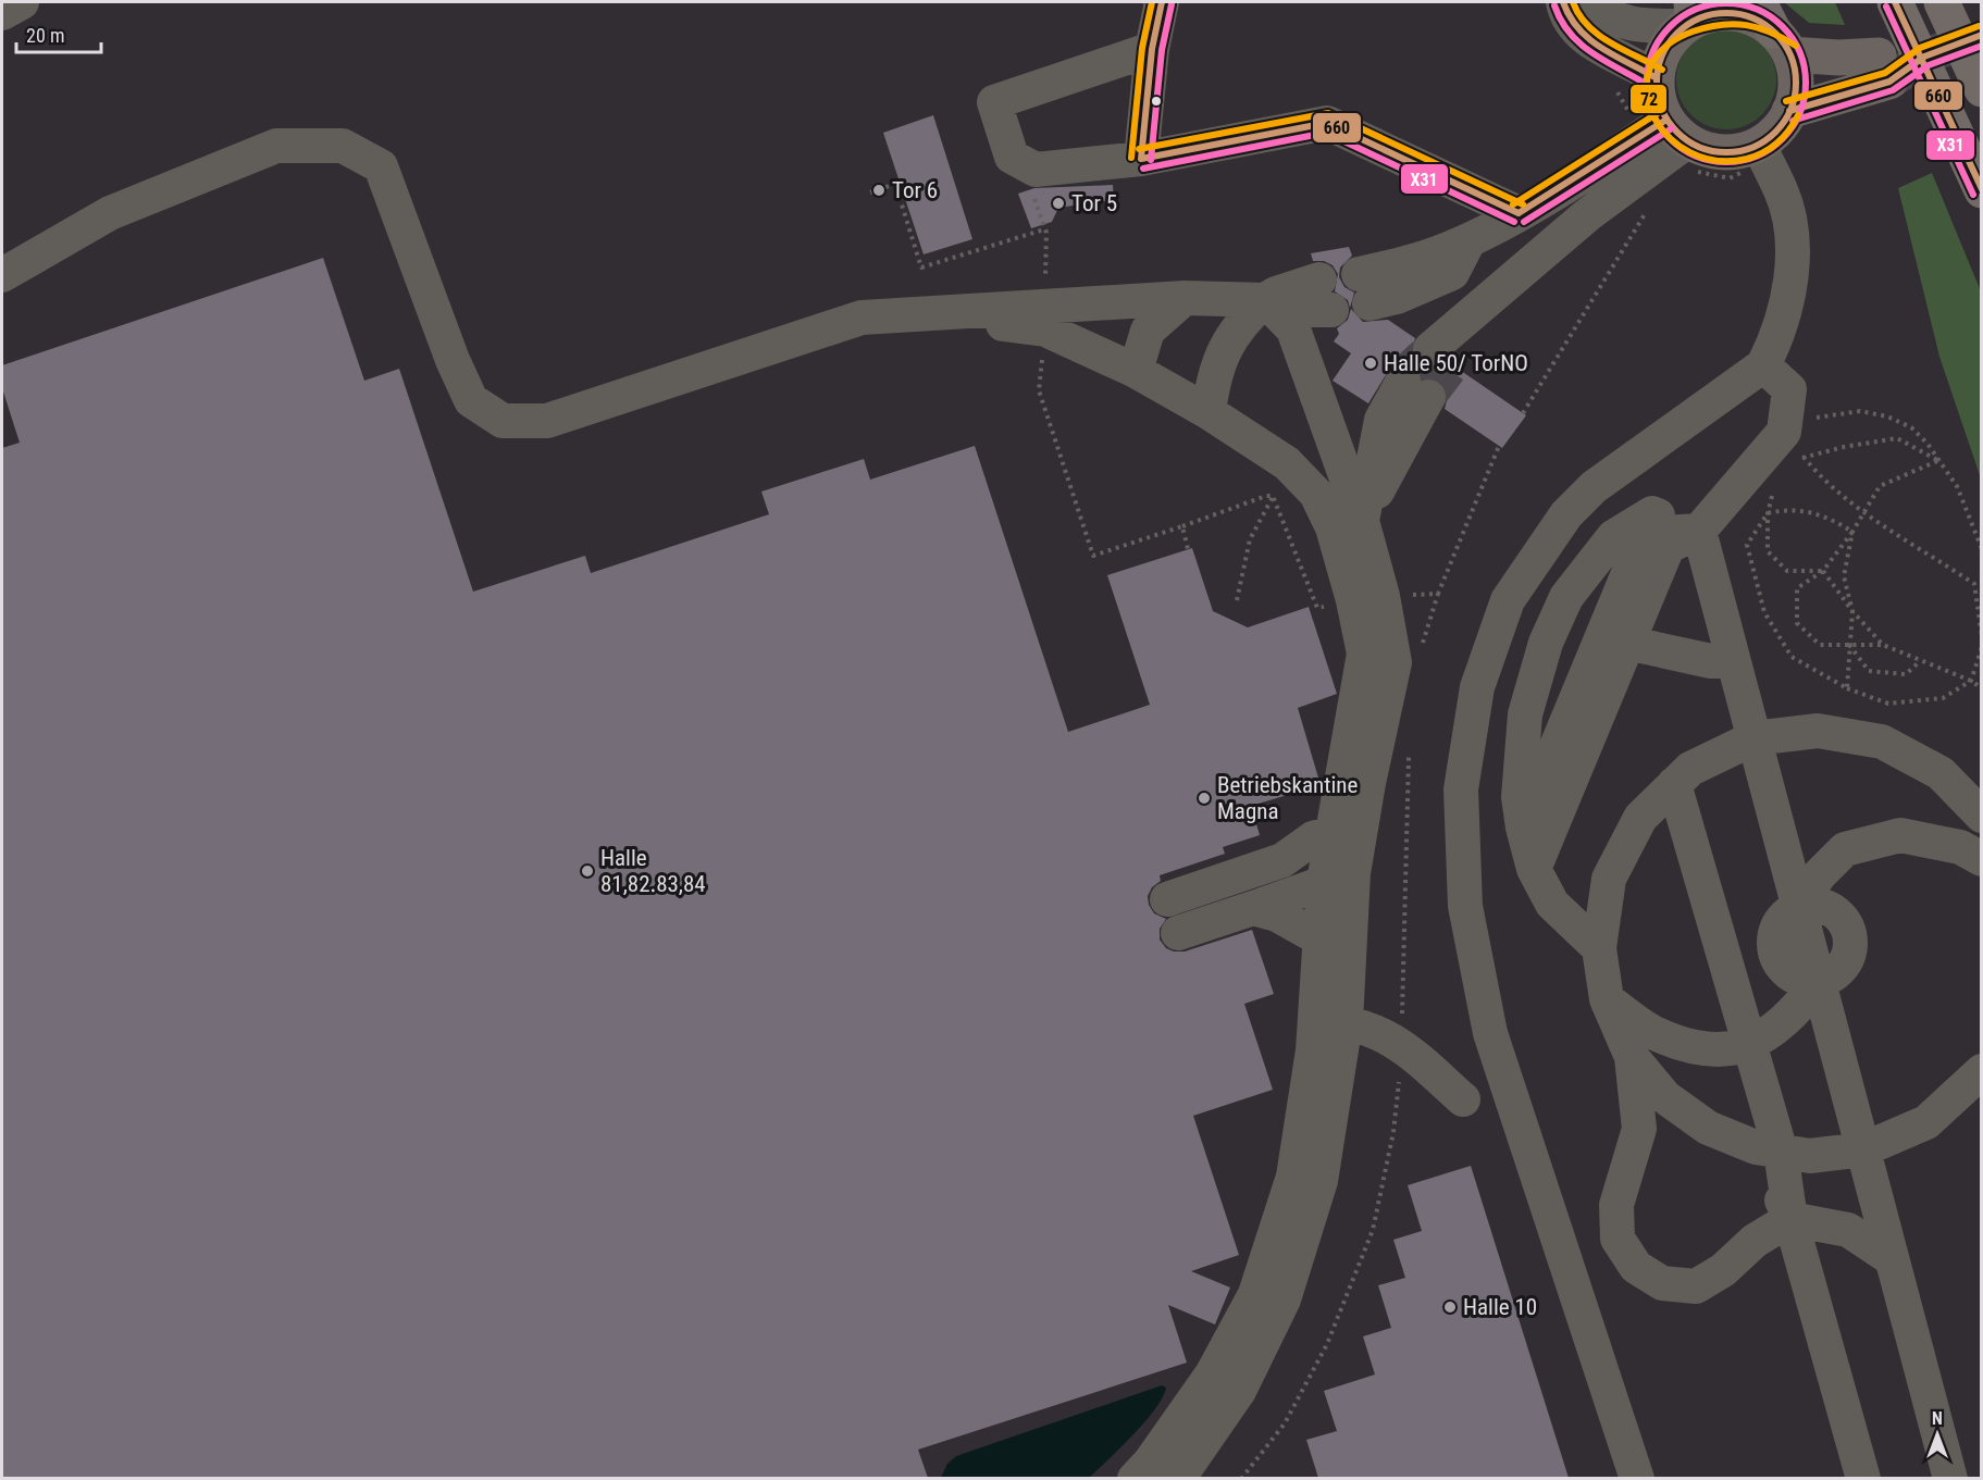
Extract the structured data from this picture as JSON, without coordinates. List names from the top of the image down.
{
  "places": [
    "Tor 6",
    "Tor 5",
    "Halle 50/ TorNO",
    "Betriebskantine Magna",
    "Halle 81,82.83,84",
    "Halle 10"
  ],
  "lines": ["transit line 660", "transit line 72", "transit line X31"],
  "scale_bar": "20 m",
  "north": "top"
}
